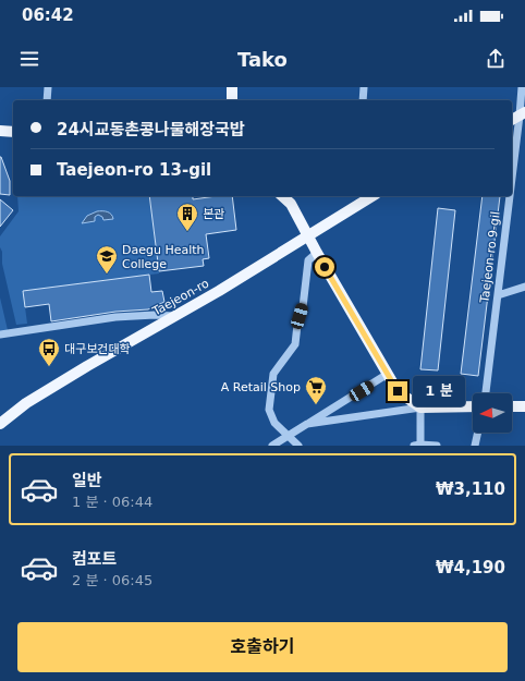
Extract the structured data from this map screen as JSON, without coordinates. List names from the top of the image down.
{
  "streets": {
    "main road": ["Taejeon-ro"],
    "street": ["Taejeon-ro 9-gil"]
  },
  "places": {
    "building": ["본관"],
    "school or university": ["Daegu Health College"],
    "bus stop": ["대구보건대학"],
    "supermarket": ["A Retail Shop"]
  },
  "north": "left",
  "page": {
    "status": "06:42",
    "header": "Tako",
    "banner": ["24시교동촌콩나물해장국밥", "Taejeon-ro 13-gil"],
    "bubble": "1 분",
    "list": [
      {
        "name": "일반",
        "note": "1 분 · 06:44",
        "value": "₩3,110"
      },
      {
        "name": "컴포트",
        "note": "2 분 · 06:45",
        "value": "₩4,190"
      }
    ],
    "buttons": "호출하기"
  }
}
